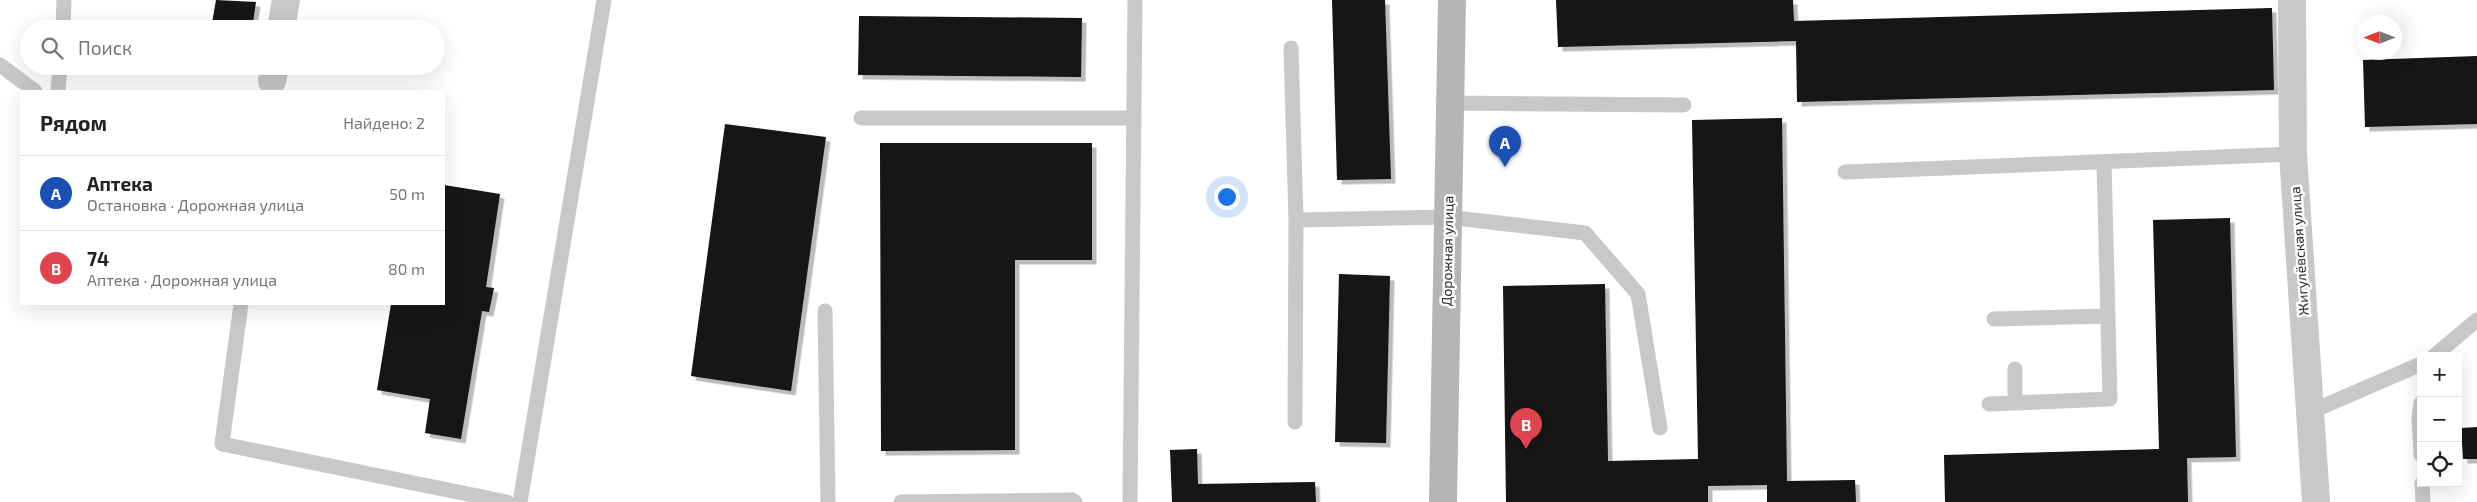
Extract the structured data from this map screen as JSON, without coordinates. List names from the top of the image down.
{
  "streets": {
    "main road": ["Дорожная улица"],
    "street": ["Жигулёвская улица"]
  },
  "north": "left",
  "page": {
    "search": "Поиск",
    "heading": ["Рядом", "Найдено: 2"],
    "pins": ["A", "B"],
    "list": [
      {
        "mark": "A",
        "name": "Аптека",
        "note": "Остановка · Дорожная улица",
        "value": "50 m"
      },
      {
        "mark": "B",
        "name": "74",
        "note": "Аптека · Дорожная улица",
        "value": "80 m"
      }
    ],
    "map_buttons": ["+", "−"]
  }
}
